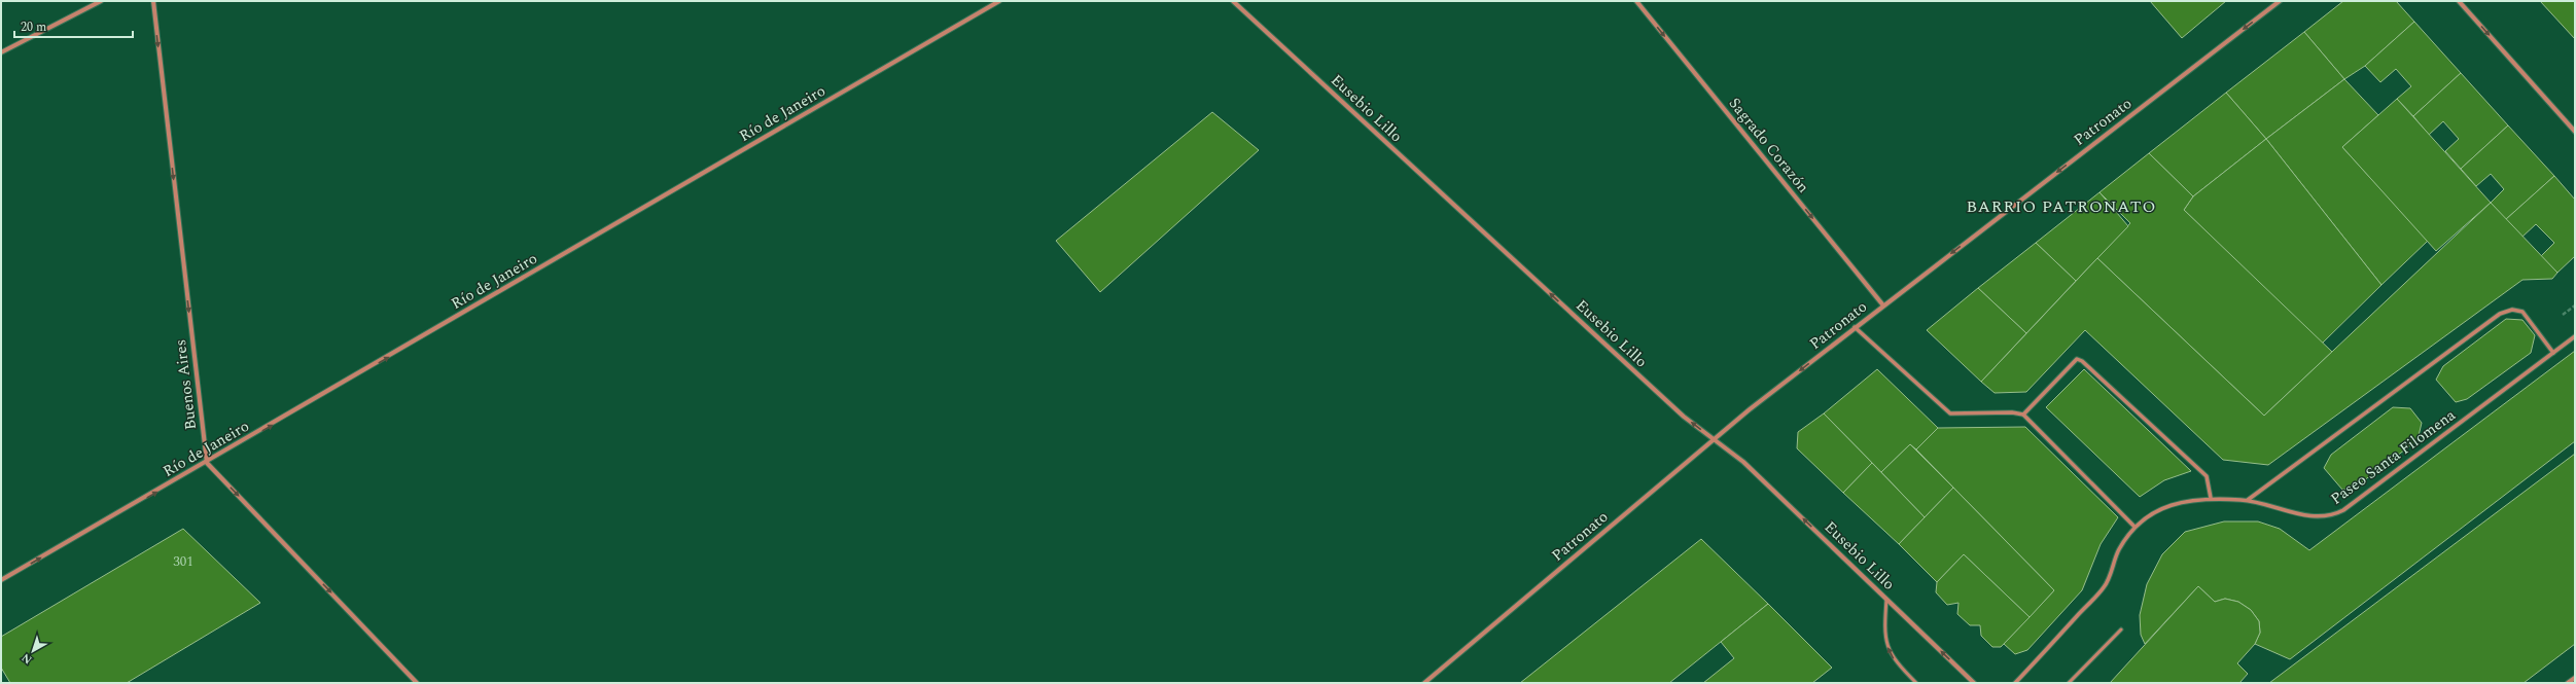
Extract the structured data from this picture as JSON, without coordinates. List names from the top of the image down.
{
  "streets": {
    "street": [
      "Eusebio Lillo",
      "Río de Janeiro",
      "Patronato",
      "Sagrado Corazón",
      "Buenos Aires",
      "Paseo Santa Filomena"
    ]
  },
  "crossings": [
    ["Eusebio Lillo", "Patronato"],
    ["Río de Janeiro", "Buenos Aires"],
    ["Patronato", "Sagrado Corazón"]
  ],
  "one_way": [
    "Eusebio Lillo",
    "Río de Janeiro",
    "Patronato",
    "Sagrado Corazón",
    "Buenos Aires"
  ],
  "districts": ["BARRIO PATRONATO"],
  "house_numbers": ["301"],
  "scale_bar": "20 m",
  "north": "bottom left"
}
